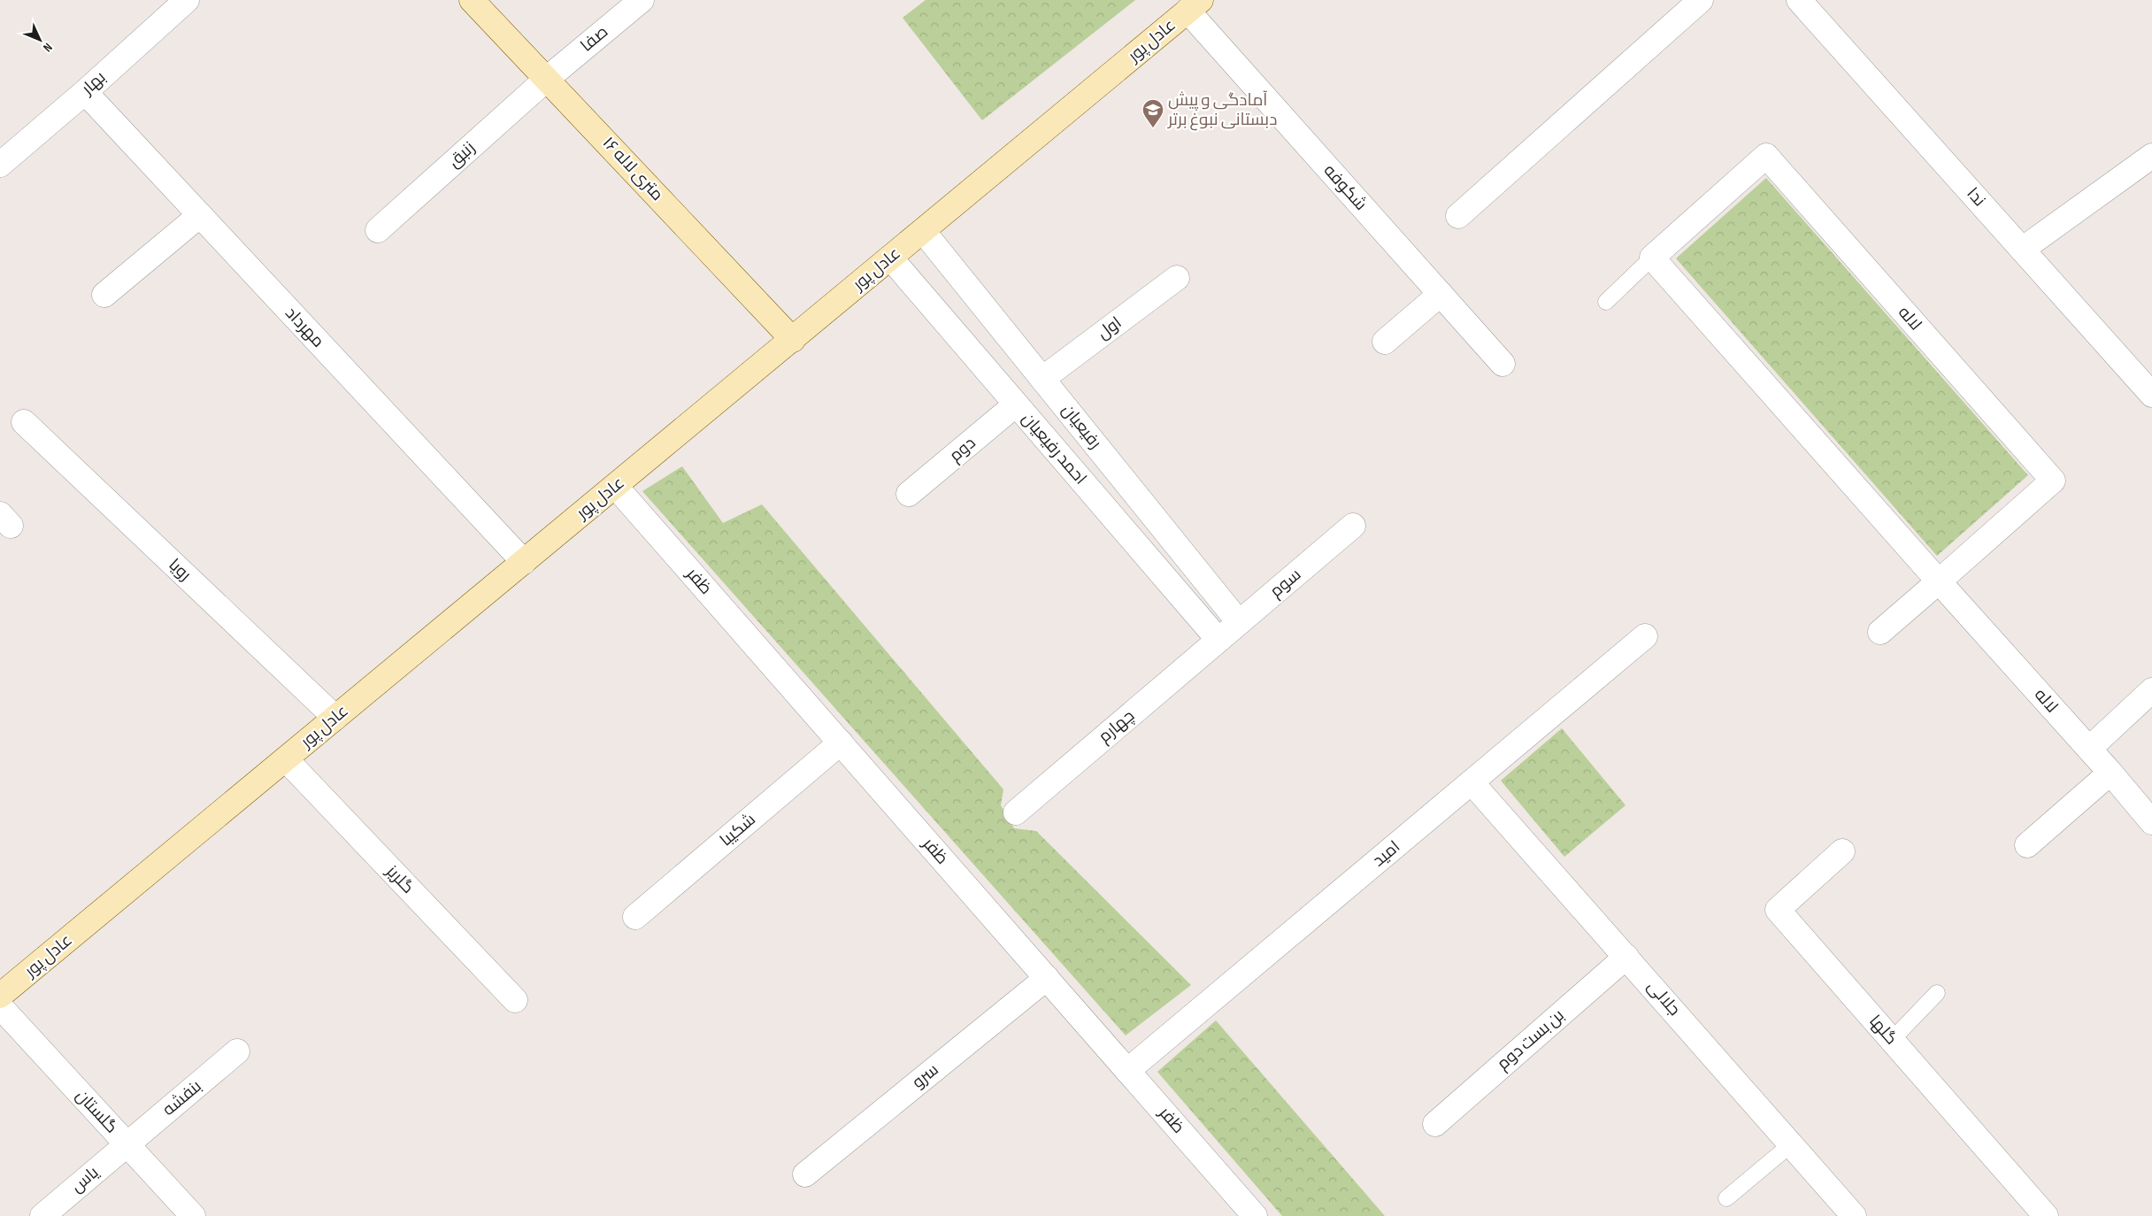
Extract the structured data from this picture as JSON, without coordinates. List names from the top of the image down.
{
  "streets": {
    "street": [
      "صفا",
      "عادل پور",
      "بهار",
      "زنبق",
      "۱۶ متری لاله",
      "شکوفه",
      "ندا",
      "لاله",
      "مهرداد",
      "اول",
      "رفیعیان",
      "احمد رفیعیان",
      "دوم",
      "رویا",
      "ظفر",
      "سوم",
      "چهارم",
      "شکیبا",
      "امید",
      "گلریز",
      "جلالی",
      "گلها",
      "بن بست دوم",
      "سرو",
      "بنفشه",
      "گلستان",
      "یاس"
    ]
  },
  "crossings": [
    ["صفا", "زنبق"],
    ["صفا", "۱۶ متری لاله"],
    ["عادل پور", "۱۶ متری لاله"],
    ["عادل پور", "شکوفه"],
    ["عادل پور", "مهرداد"],
    ["عادل پور", "رفیعیان"],
    ["عادل پور", "احمد رفیعیان"],
    ["عادل پور", "رویا"],
    ["عادل پور", "ظفر"],
    ["عادل پور", "گلریز"],
    ["بهار", "مهرداد"],
    ["زنبق", "۱۶ متری لاله"],
    ["اول", "رفیعیان"],
    ["رفیعیان", "سوم"],
    ["احمد رفیعیان", "دوم"],
    ["احمد رفیعیان", "سوم"],
    ["احمد رفیعیان", "چهارم"],
    ["ظفر", "شکیبا"],
    ["ظفر", "امید"],
    ["ظفر", "سرو"],
    ["سوم", "چهارم"],
    ["امید", "جلالی"],
    ["جلالی", "بن بست دوم"],
    ["بنفشه", "گلستان"],
    ["بنفشه", "یاس"],
    ["گلستان", "یاس"]
  ],
  "places": {
    "school or university": ["آمادگی و پیش دبستانی نبوغ برتر"]
  },
  "north": "bottom right"
}
